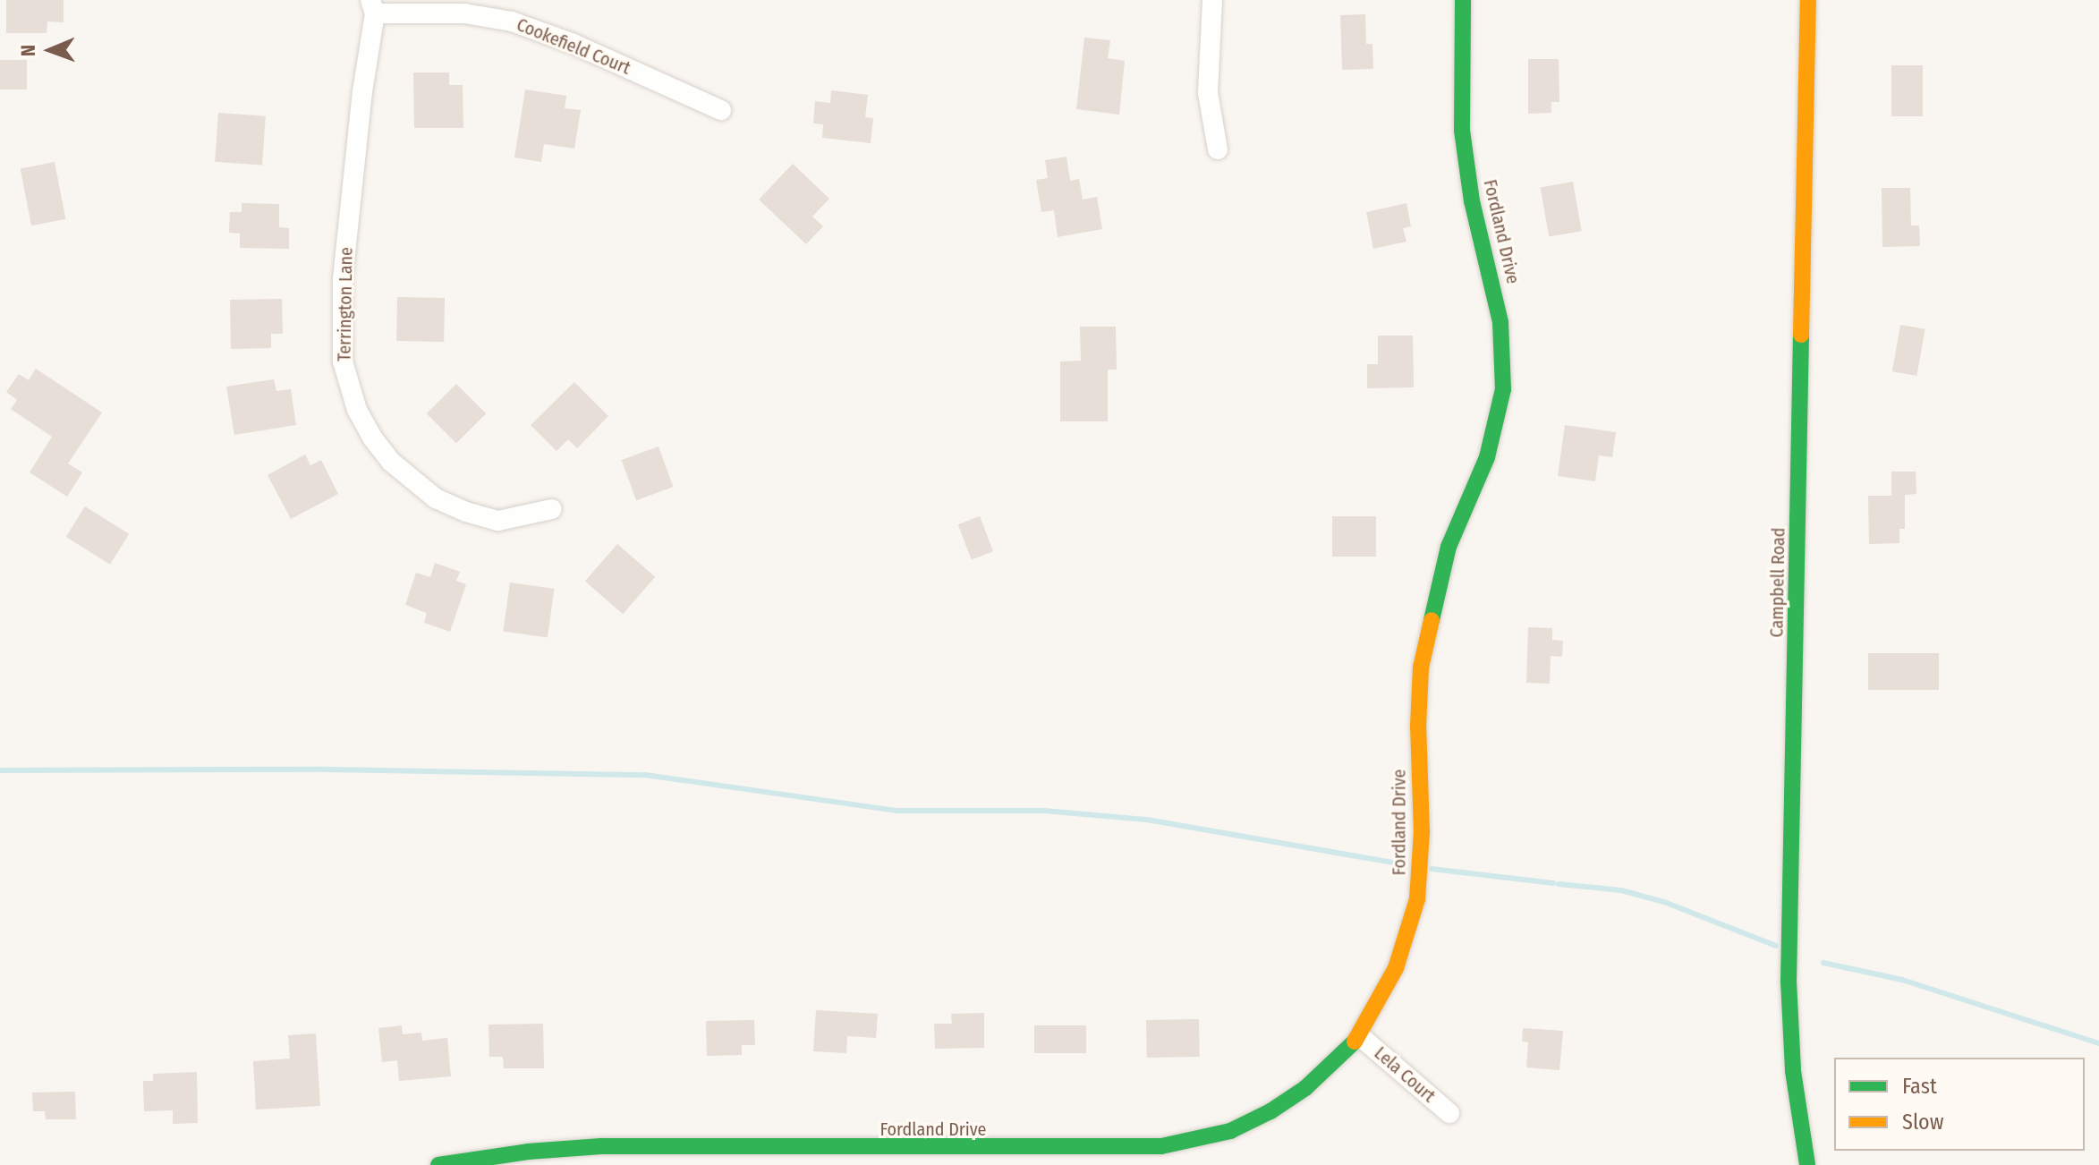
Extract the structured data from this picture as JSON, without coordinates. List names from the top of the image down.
{
  "streets": {
    "street": [
      "Cookefield Court",
      "Fordland Drive",
      "Terrington Lane",
      "Campbell Road",
      "Lela Court"
    ]
  },
  "crossings": [
    ["Cookefield Court", "Terrington Lane"],
    ["Fordland Drive", "Lela Court"]
  ],
  "legend": ["Fast", "Slow"],
  "north": "left"
}
